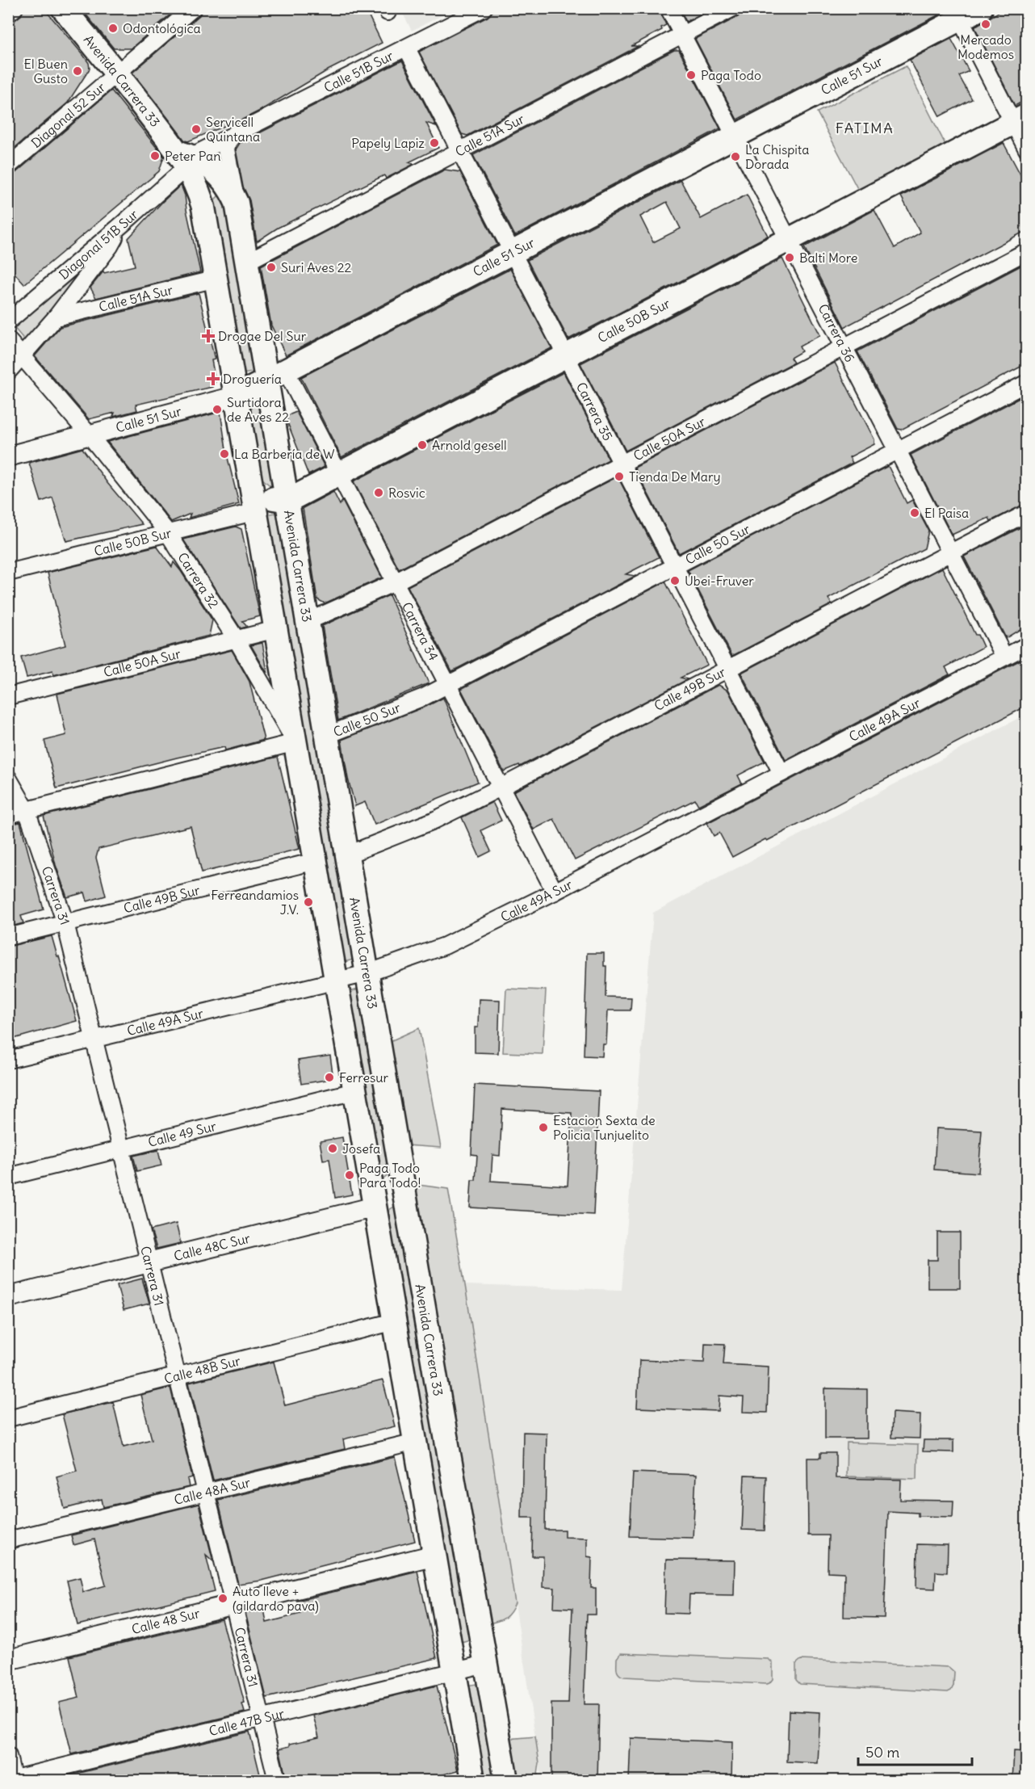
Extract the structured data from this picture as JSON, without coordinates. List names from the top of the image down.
{
  "streets": {
    "main road": ["Calle 51 Sur", "Avenida Carrera 33", "Calle 50B Sur"],
    "street": [
      "Calle 51B Sur",
      "Diagonal 52 Sur",
      "Calle 51A Sur",
      "Diagonal 51B Sur",
      "Carrera 36",
      "Carrera 35",
      "Calle 50A Sur",
      "Calle 50 Sur",
      "Carrera 32",
      "Carrera 34",
      "Calle 49B Sur",
      "Calle 49A Sur",
      "Carrera 31",
      "Calle 49 Sur",
      "Calle 48C Sur",
      "Calle 48B Sur",
      "Calle 48A Sur",
      "Calle 48 Sur",
      "Calle 47B Sur"
    ]
  },
  "crossings": [
    ["Calle 51B Sur", "Avenida Carrera 33"],
    ["Calle 51B Sur", "Diagonal 51B Sur"],
    ["Calle 51B Sur", "Carrera 35"],
    ["Calle 51 Sur", "Avenida Carrera 33"],
    ["Calle 51 Sur", "Carrera 36"],
    ["Calle 51 Sur", "Carrera 35"],
    ["Calle 51 Sur", "Carrera 32"],
    ["Calle 51 Sur", "Carrera 34"],
    ["Avenida Carrera 33", "Diagonal 52 Sur"],
    ["Avenida Carrera 33", "Calle 51A Sur"],
    ["Avenida Carrera 33", "Diagonal 51B Sur"],
    ["Avenida Carrera 33", "Calle 50B Sur"],
    ["Avenida Carrera 33", "Calle 50A Sur"],
    ["Avenida Carrera 33", "Calle 50 Sur"],
    ["Avenida Carrera 33", "Carrera 32"],
    ["Avenida Carrera 33", "Carrera 34"],
    ["Avenida Carrera 33", "Calle 49B Sur"],
    ["Avenida Carrera 33", "Calle 49A Sur"],
    ["Avenida Carrera 33", "Calle 49 Sur"],
    ["Avenida Carrera 33", "Calle 48C Sur"],
    ["Avenida Carrera 33", "Calle 48B Sur"],
    ["Avenida Carrera 33", "Calle 48A Sur"],
    ["Avenida Carrera 33", "Calle 48 Sur"],
    ["Avenida Carrera 33", "Calle 47B Sur"],
    ["Calle 51A Sur", "Carrera 36"],
    ["Calle 51A Sur", "Carrera 35"],
    ["Calle 50B Sur", "Carrera 36"],
    ["Calle 50B Sur", "Carrera 35"],
    ["Calle 50B Sur", "Carrera 32"],
    ["Calle 50B Sur", "Carrera 34"],
    ["Carrera 36", "Calle 50A Sur"],
    ["Carrera 36", "Calle 50 Sur"],
    ["Carrera 36", "Calle 49B Sur"],
    ["Carrera 36", "Calle 49A Sur"],
    ["Carrera 35", "Calle 50A Sur"],
    ["Carrera 35", "Calle 50 Sur"],
    ["Carrera 35", "Calle 49B Sur"],
    ["Carrera 35", "Calle 49A Sur"],
    ["Calle 50A Sur", "Carrera 32"],
    ["Calle 50A Sur", "Carrera 34"],
    ["Calle 50 Sur", "Carrera 34"],
    ["Carrera 34", "Calle 49B Sur"],
    ["Carrera 34", "Calle 49A Sur"],
    ["Calle 49B Sur", "Carrera 31"],
    ["Calle 49A Sur", "Carrera 31"],
    ["Carrera 31", "Calle 49 Sur"],
    ["Carrera 31", "Calle 48C Sur"],
    ["Carrera 31", "Calle 48B Sur"],
    ["Carrera 31", "Calle 48A Sur"],
    ["Carrera 31", "Calle 48 Sur"],
    ["Carrera 31", "Calle 47B Sur"]
  ],
  "districts": ["FATIMA"],
  "places": {
    "other": [
      "Mercado Modemos",
      "Odontológica",
      "El Buen Gusto",
      "Paga Todo",
      "Servicell Quintana",
      "Papely Lapiz",
      "Peter Pan",
      "La Chispita Dorada",
      "Balti More",
      "Suri Aves 22",
      "Surtidora de Aves 22",
      "Arnold gesell",
      "La Barbería de W",
      "Tienda De Mary",
      "Rosvic",
      "El Paisa",
      "Ubei-Fruver",
      "Ferreandamios J.V.",
      "Ferresur",
      "Estacion Sexta de Policia Tunjuelito",
      "Josefa",
      "Paga Todo Para Todo!",
      "Auto lleve + (gildardo pava)"
    ],
    "health": ["Drogae Del Sur", "Droguería"]
  },
  "scale_bar": "50 m"
}
